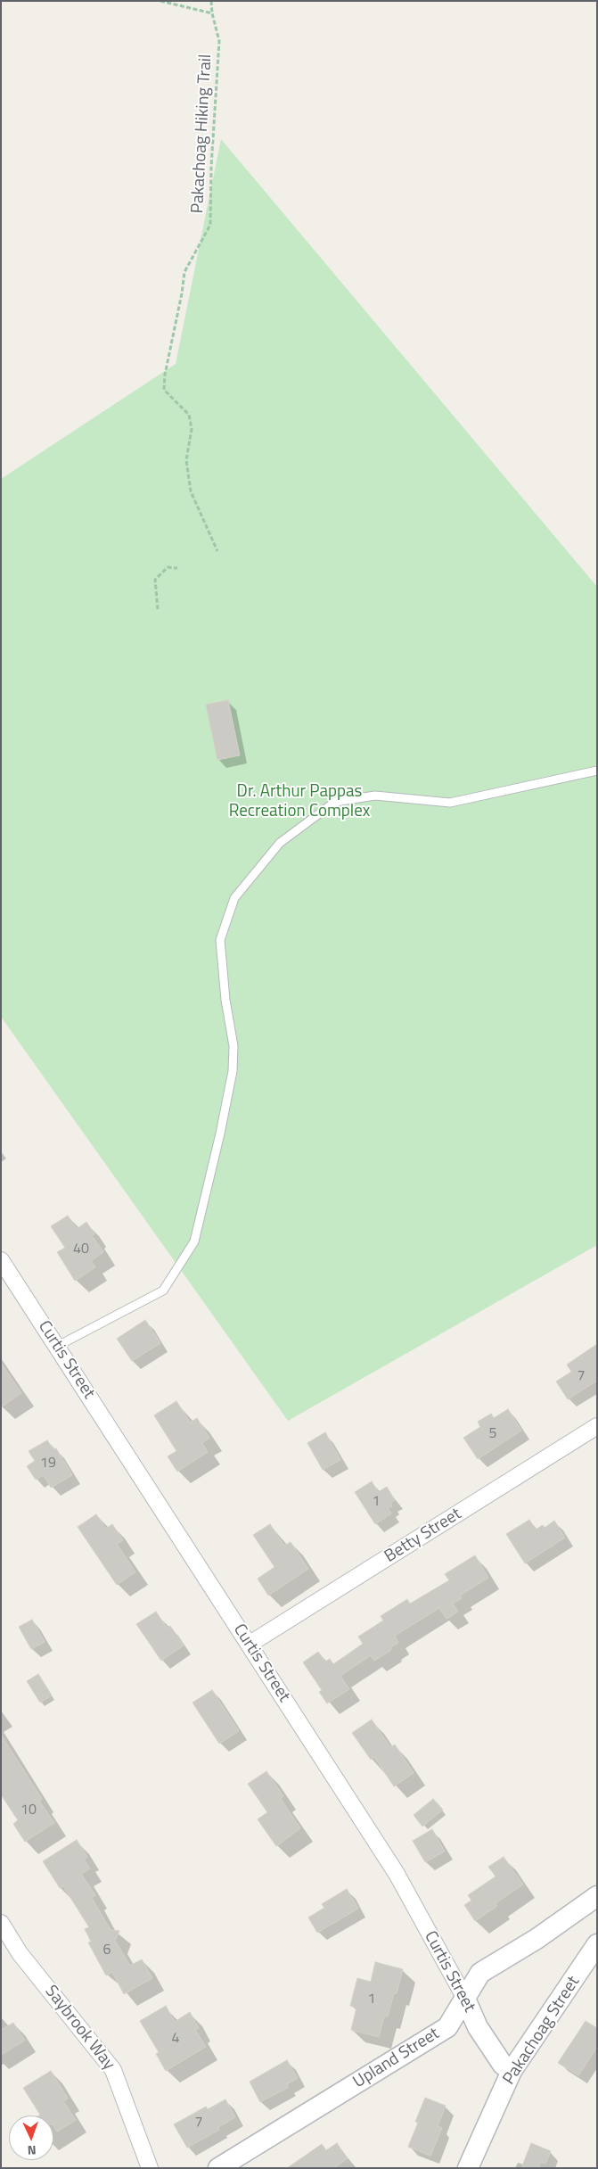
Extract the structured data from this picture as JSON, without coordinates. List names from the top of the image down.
{
  "streets": {
    "street": [
      "Curtis Street",
      "Betty Street",
      "Saybrook Way",
      "Pakachoag Street",
      "Upland Street"
    ],
    "path": ["Pakachoag Hiking Trail"]
  },
  "crossings": [
    ["Curtis Street", "Betty Street"],
    ["Curtis Street", "Pakachoag Street"],
    ["Curtis Street", "Upland Street"]
  ],
  "parks": ["Dr. Arthur Pappas Recreation Complex"],
  "house_numbers": [
    "40",
    "7",
    "5",
    "19",
    "1",
    "10",
    "6",
    "1",
    "4",
    "7"
  ],
  "north": "bottom"
}
